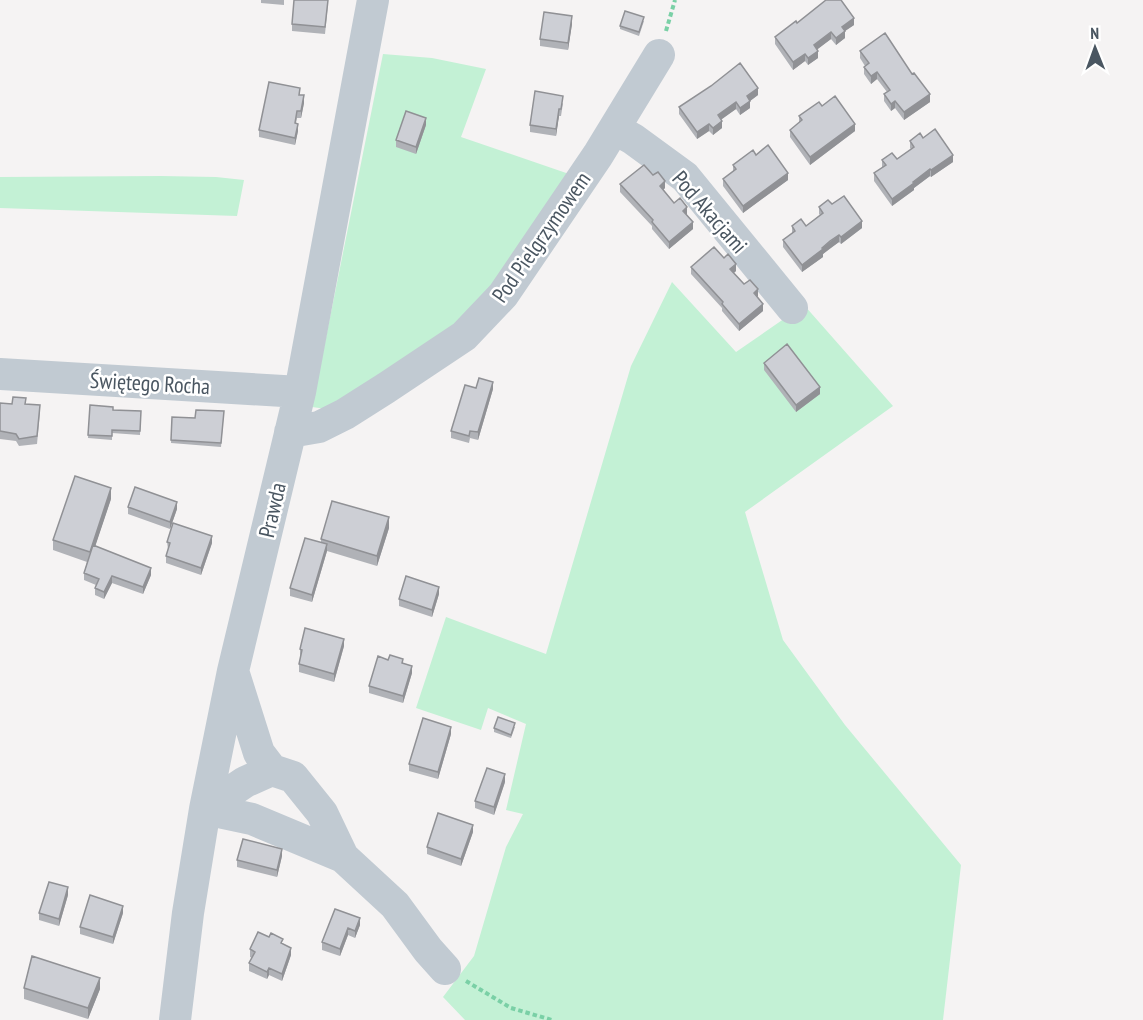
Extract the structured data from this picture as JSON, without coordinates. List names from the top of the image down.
{
  "streets": {
    "street": [
      "Pod Akacjami",
      "Pod Pielgrzymowem",
      "Świętego Rocha",
      "Prawda"
    ]
  },
  "crossings": [
    ["Pod Akacjami", "Pod Pielgrzymowem"],
    ["Pod Pielgrzymowem", "Prawda"],
    ["Świętego Rocha", "Prawda"]
  ],
  "north": "top"
}
